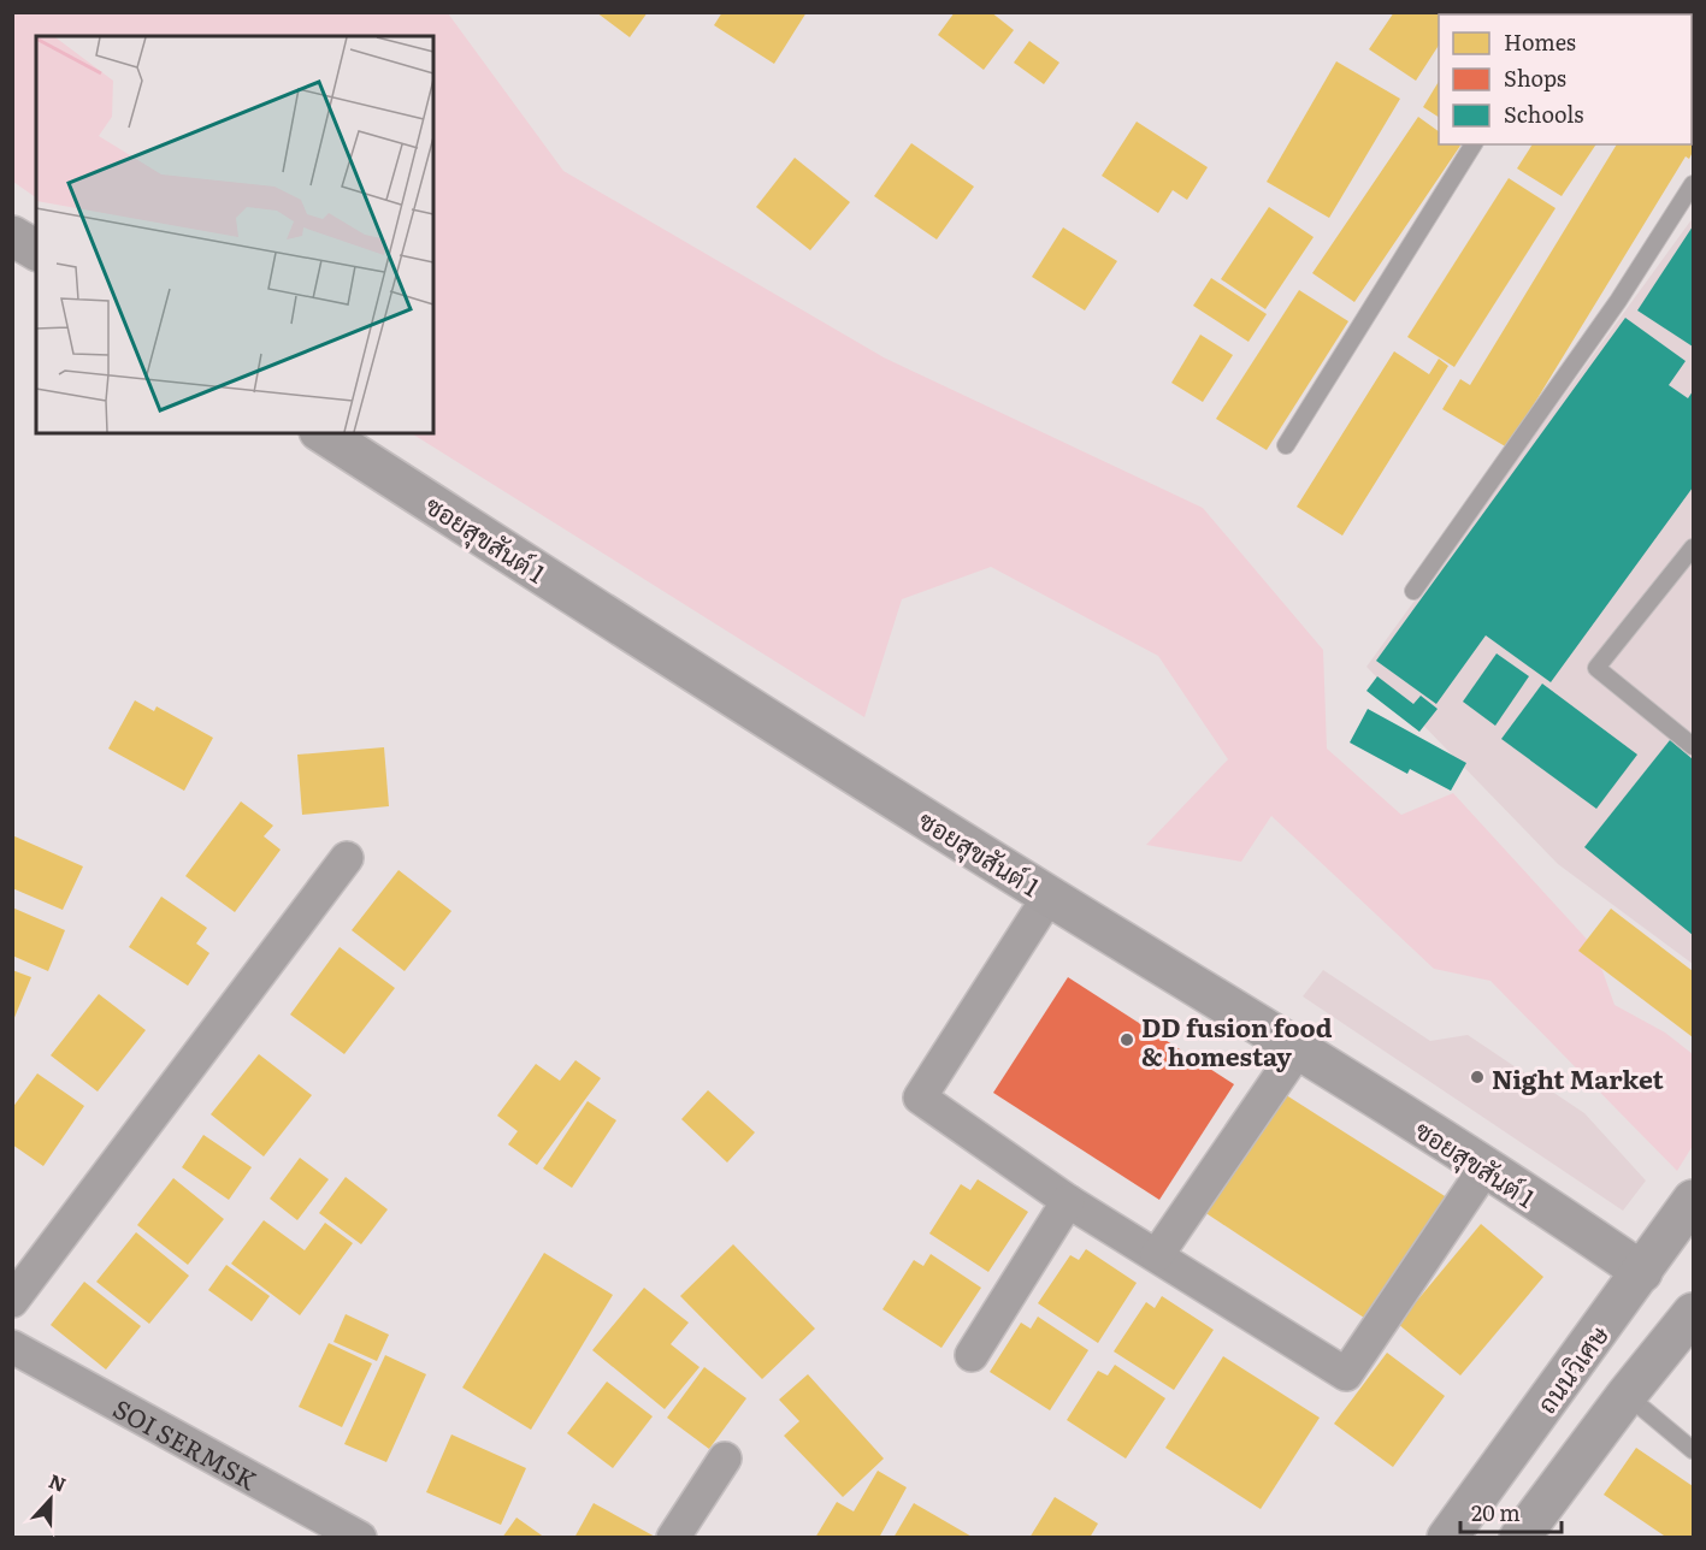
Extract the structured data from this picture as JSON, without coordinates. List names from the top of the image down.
{
  "streets": {
    "street": ["ซอยสุขสันต์ 1", "ถนนวิเศษ", "SOI SERMSK"]
  },
  "crossings": [
    ["ซอยสุขสันต์ 1", "ถนนวิเศษ"]
  ],
  "places": ["DD fusion food & homestay", "Night Market"],
  "legend": ["Homes", "Shops", "Schools"],
  "scale_bar": "20 m",
  "north": "top"
}
